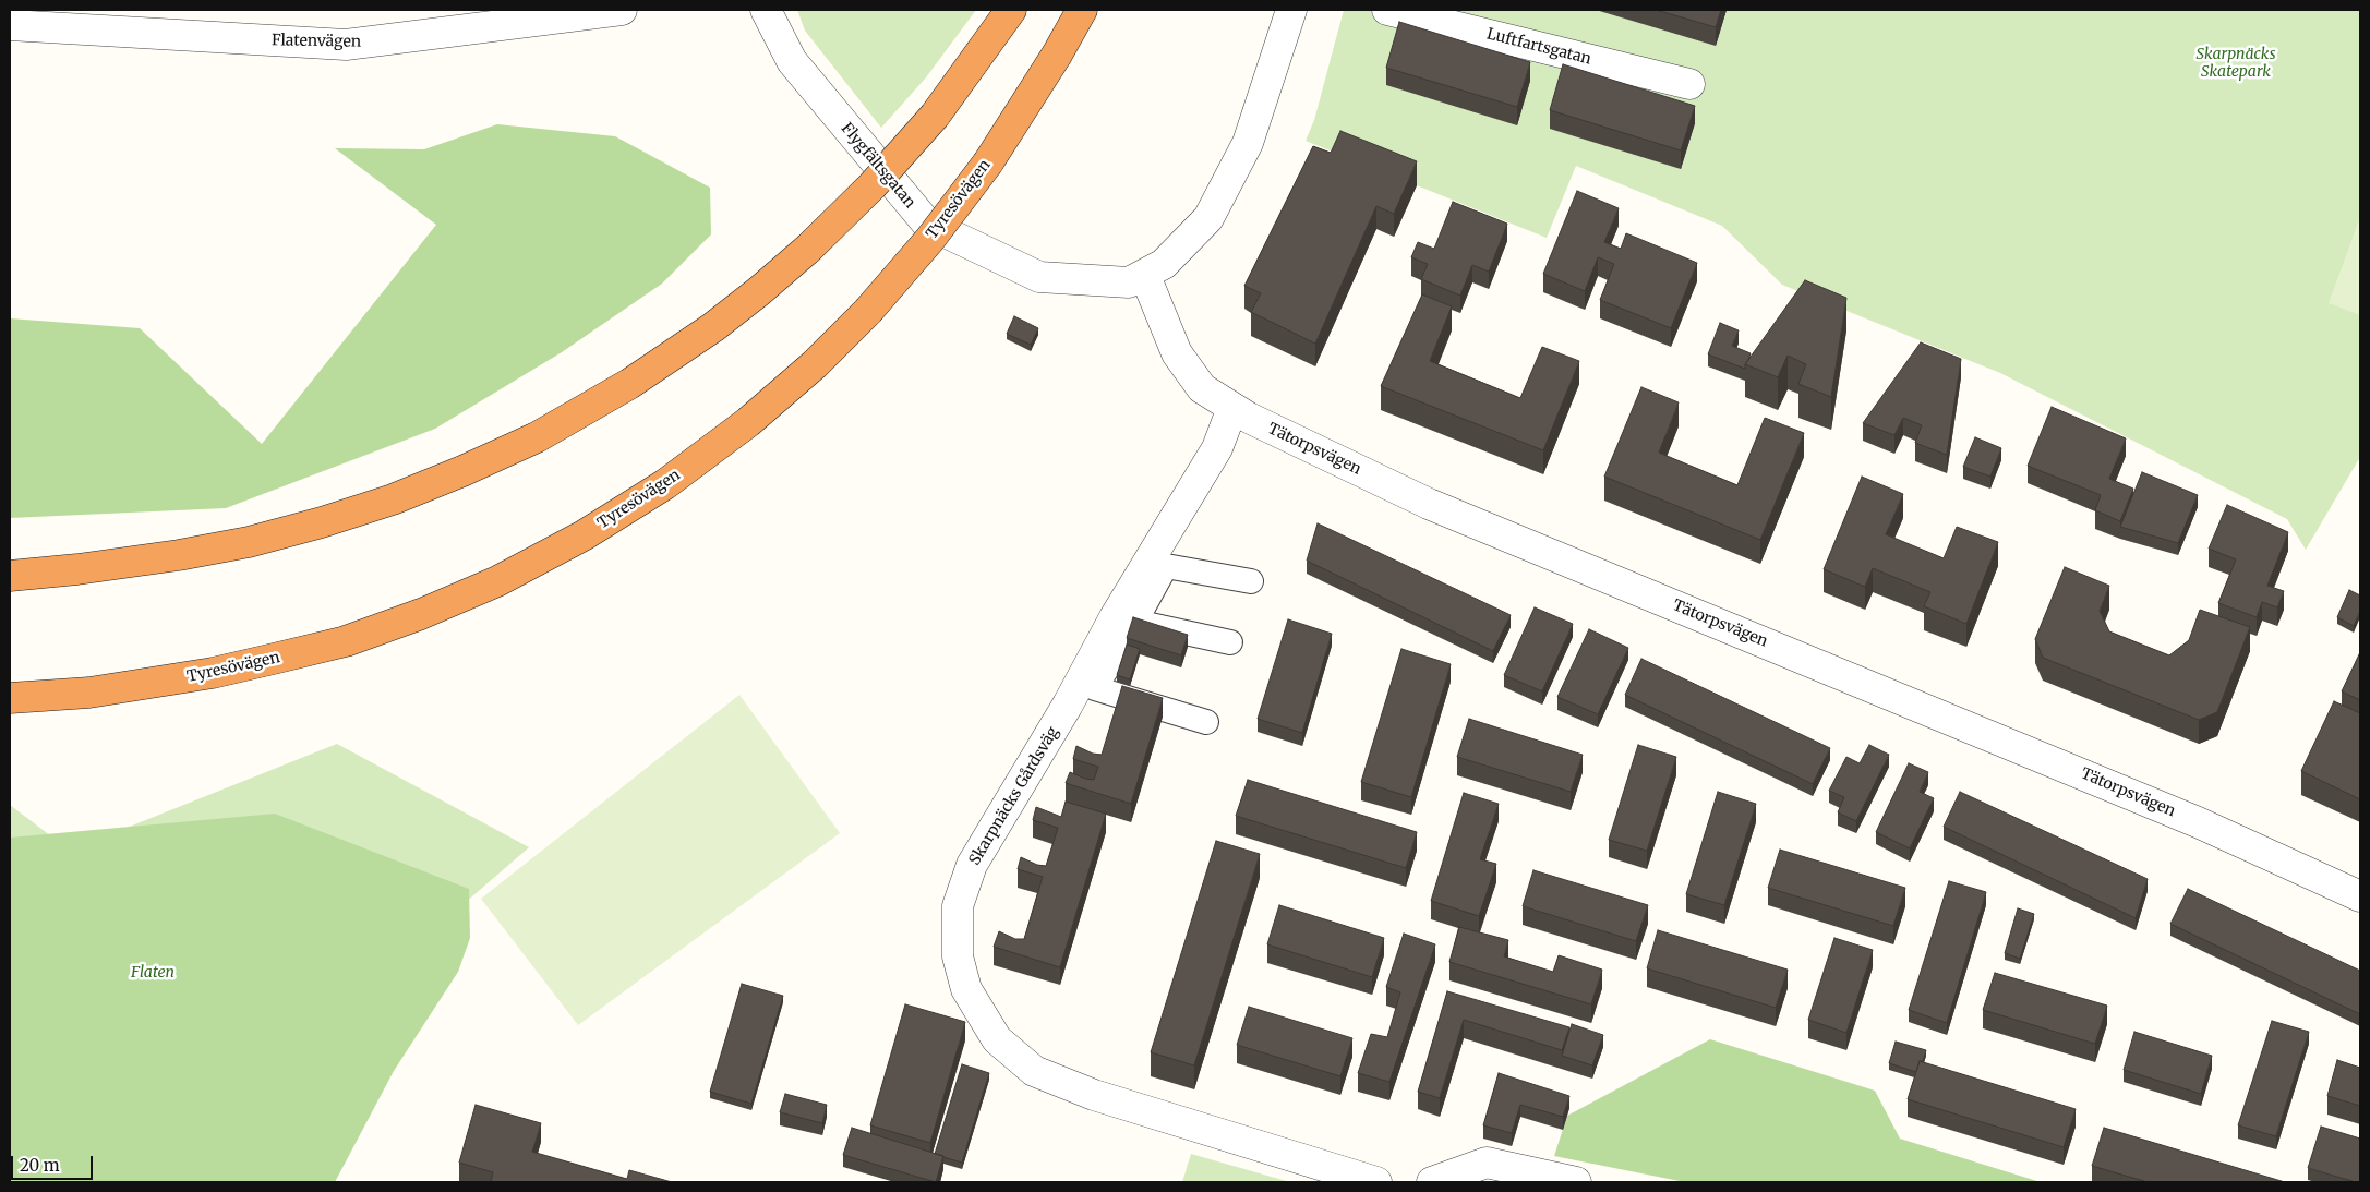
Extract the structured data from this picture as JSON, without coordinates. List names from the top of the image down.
{
  "streets": {
    "highway": ["Tyresövägen"],
    "street": [
      "Flatenvägen",
      "Luftfartsgatan",
      "Flygfältsgatan",
      "Tätorpsvägen",
      "Skarpnäcks Gårdsväg"
    ]
  },
  "crossings": [
    ["Flygfältsgatan", "Tätorpsvägen"],
    ["Tätorpsvägen", "Skarpnäcks Gårdsväg"]
  ],
  "parks": ["Skarpnäcks Skatepark", "Flaten"],
  "scale_bar": "20 m"
}
